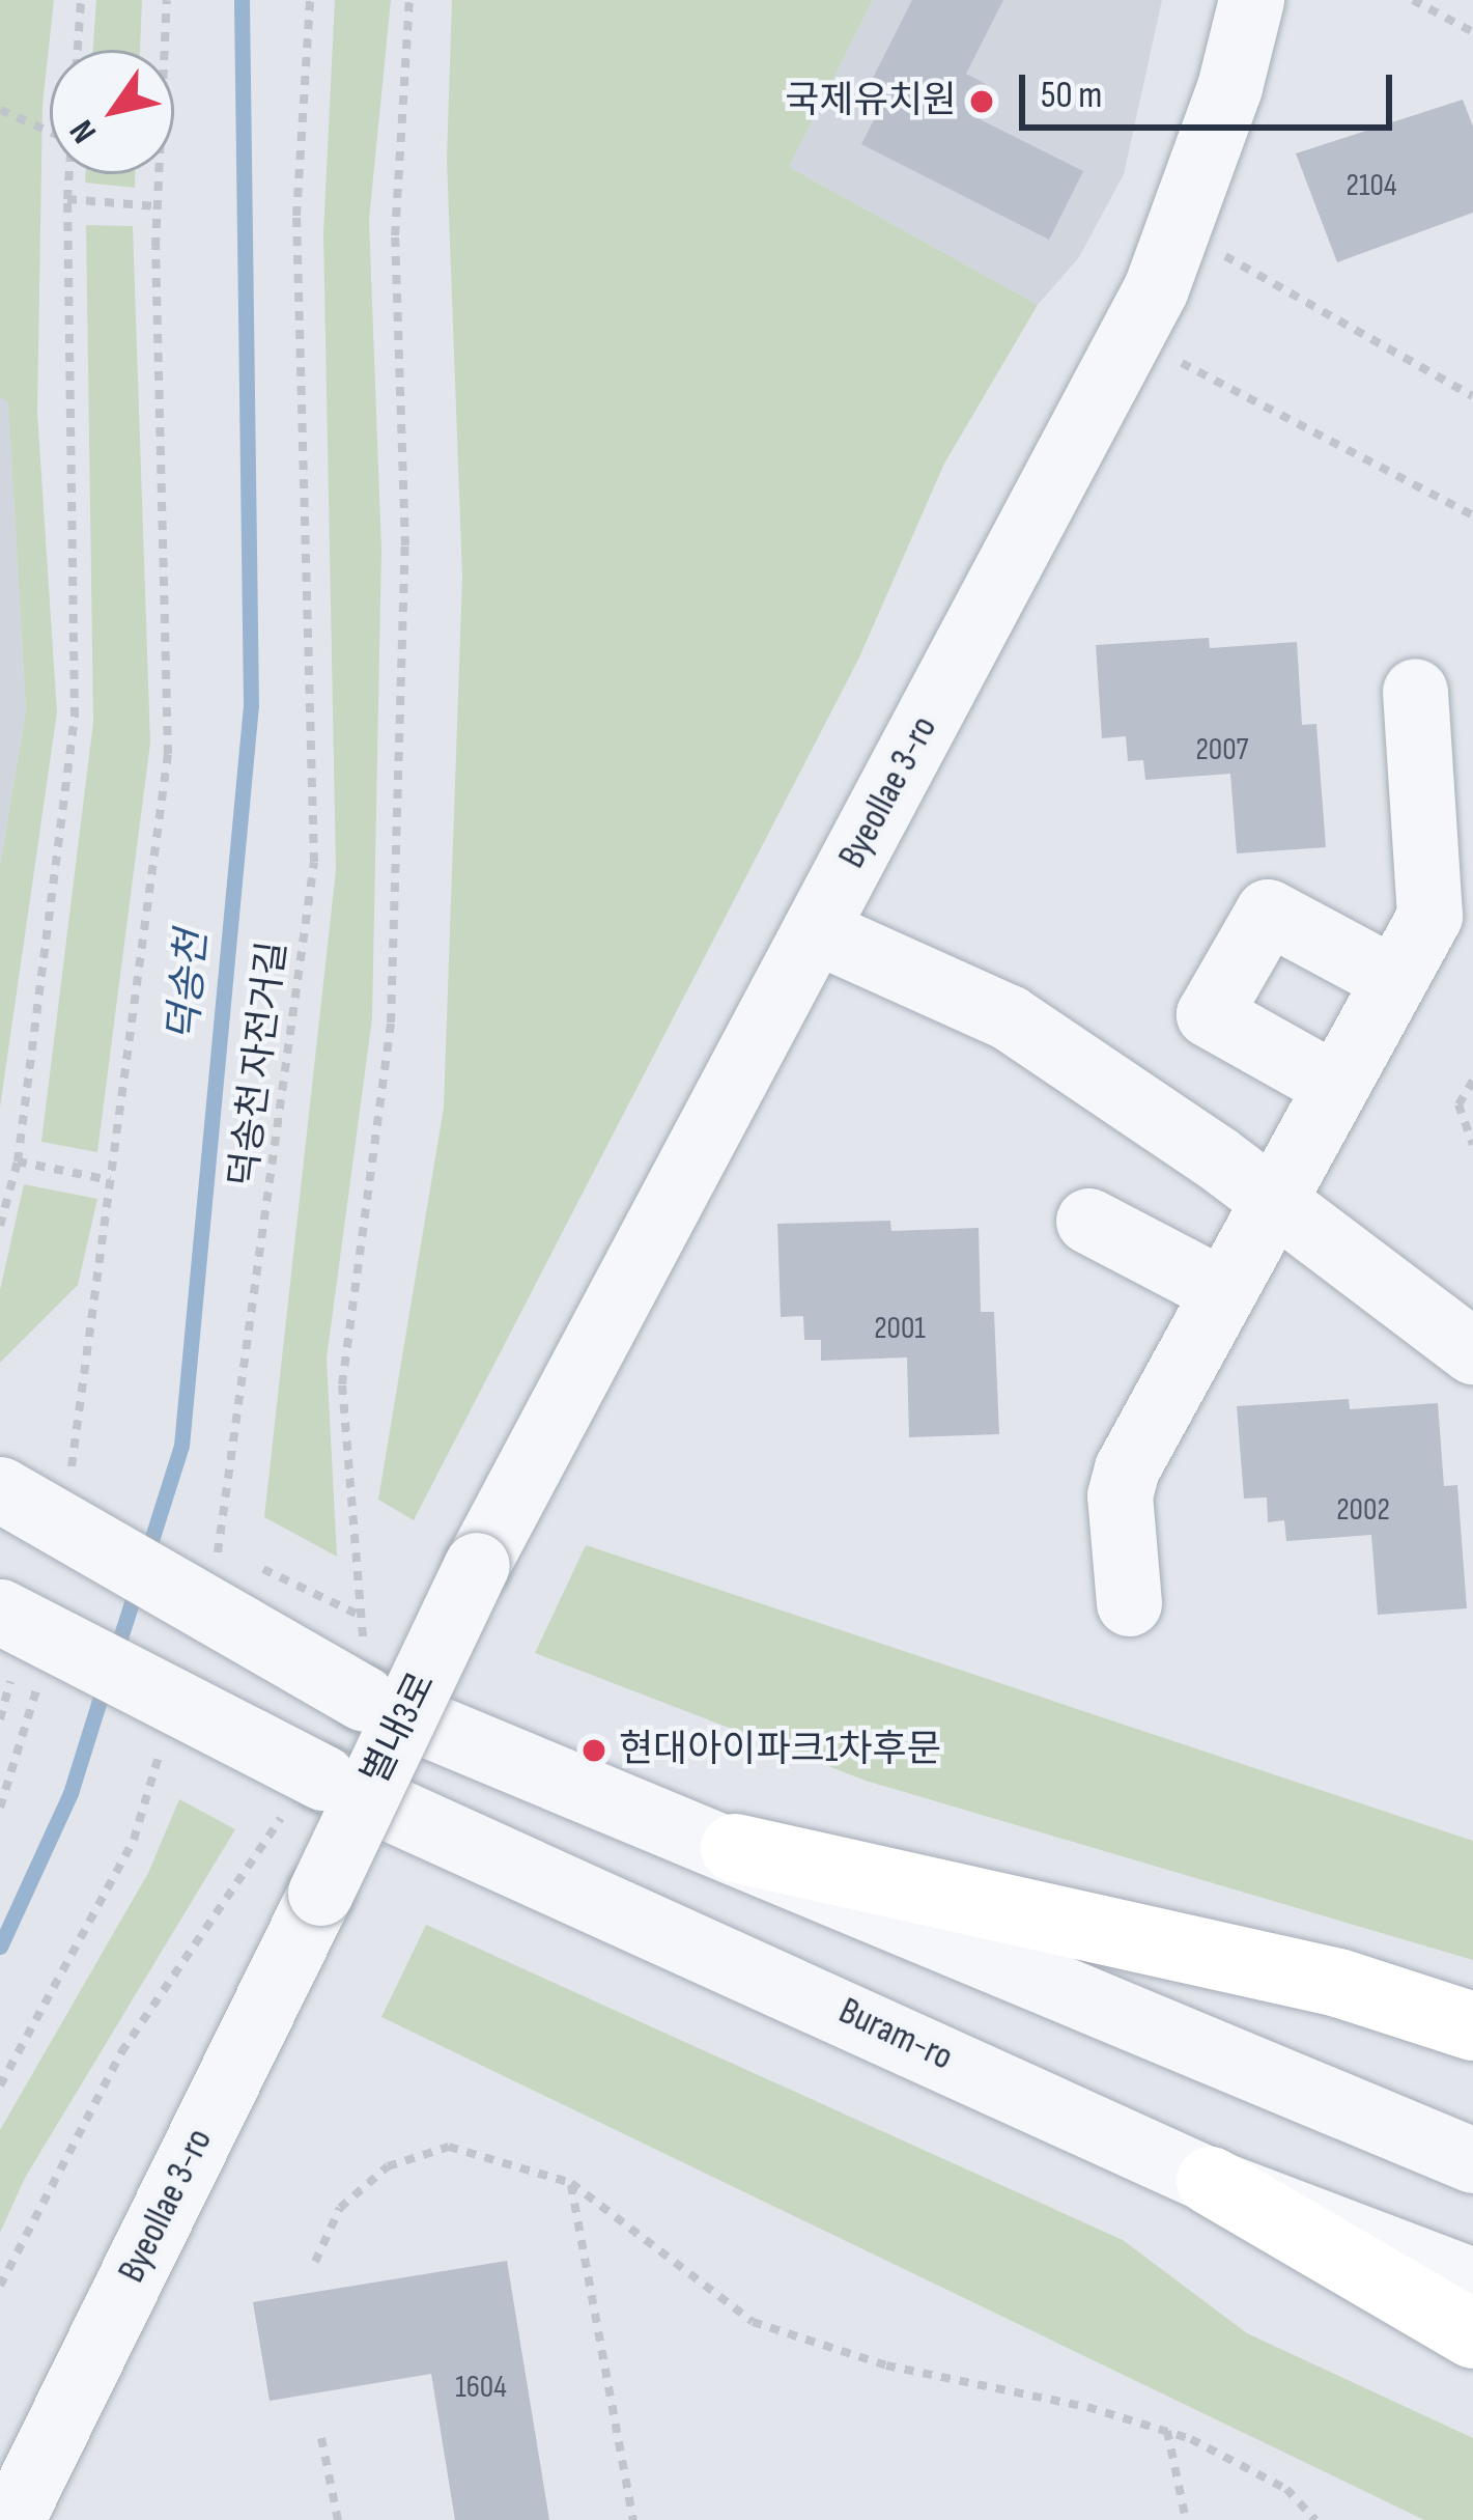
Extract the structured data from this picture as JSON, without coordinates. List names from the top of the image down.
{
  "streets": {
    "street": ["Byeollae 3-ro", "별내3로", "Buram-ro"],
    "path": ["덕송천 자전거길"]
  },
  "crossings": [
    ["Byeollae 3-ro", "별내3로"]
  ],
  "water": ["덕송천"],
  "places": ["국제유치원", "현대아이파크1차후문"],
  "house_numbers": [
    "2104",
    "2007",
    "2001",
    "2002",
    "1604"
  ],
  "scale_bar": "50 m",
  "north": "bottom left"
}
